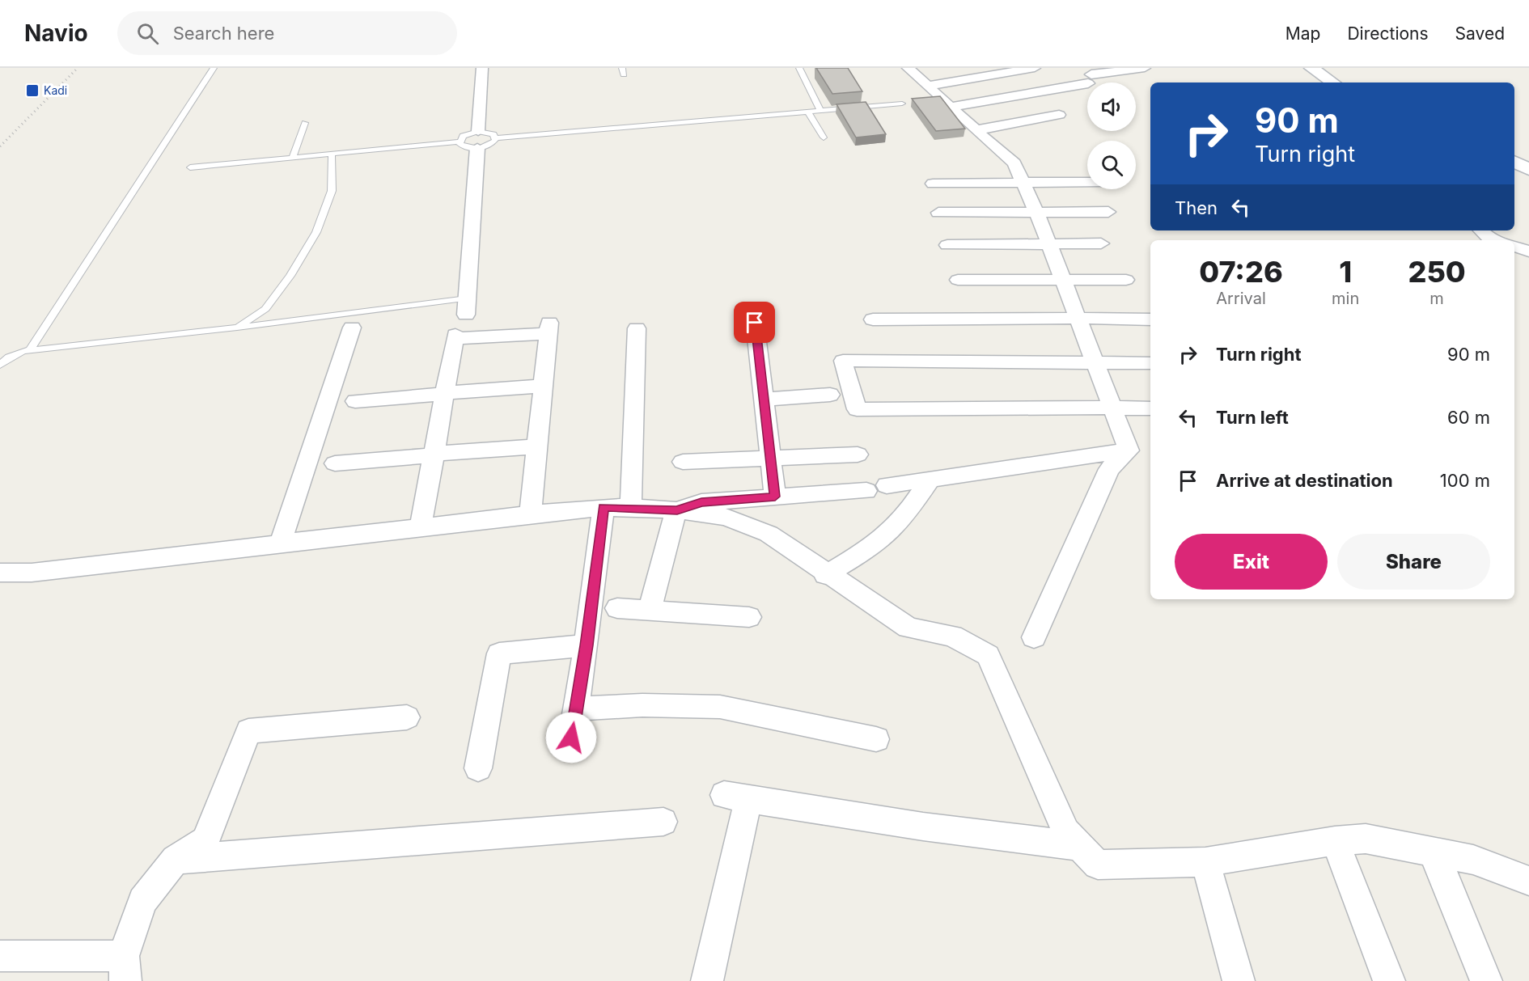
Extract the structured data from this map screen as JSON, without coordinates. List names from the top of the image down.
{
  "places": {
    "transit": ["Kadi"]
  },
  "page": {
    "header": "Navio",
    "search": "Search here",
    "nav": ["Map", "Directions", "Saved"],
    "turn": ["90 m", "Turn right"],
    "then": "Then",
    "eta": [
      "07:26",
      "Arrival",
      "1",
      "min",
      "250",
      "m"
    ],
    "list": [
      {
        "name": "Turn right",
        "value": "90 m"
      },
      {
        "name": "Turn left",
        "value": "60 m"
      },
      {
        "name": "Arrive at destination",
        "value": "100 m"
      }
    ],
    "buttons": ["Exit", "Share"]
  }
}
